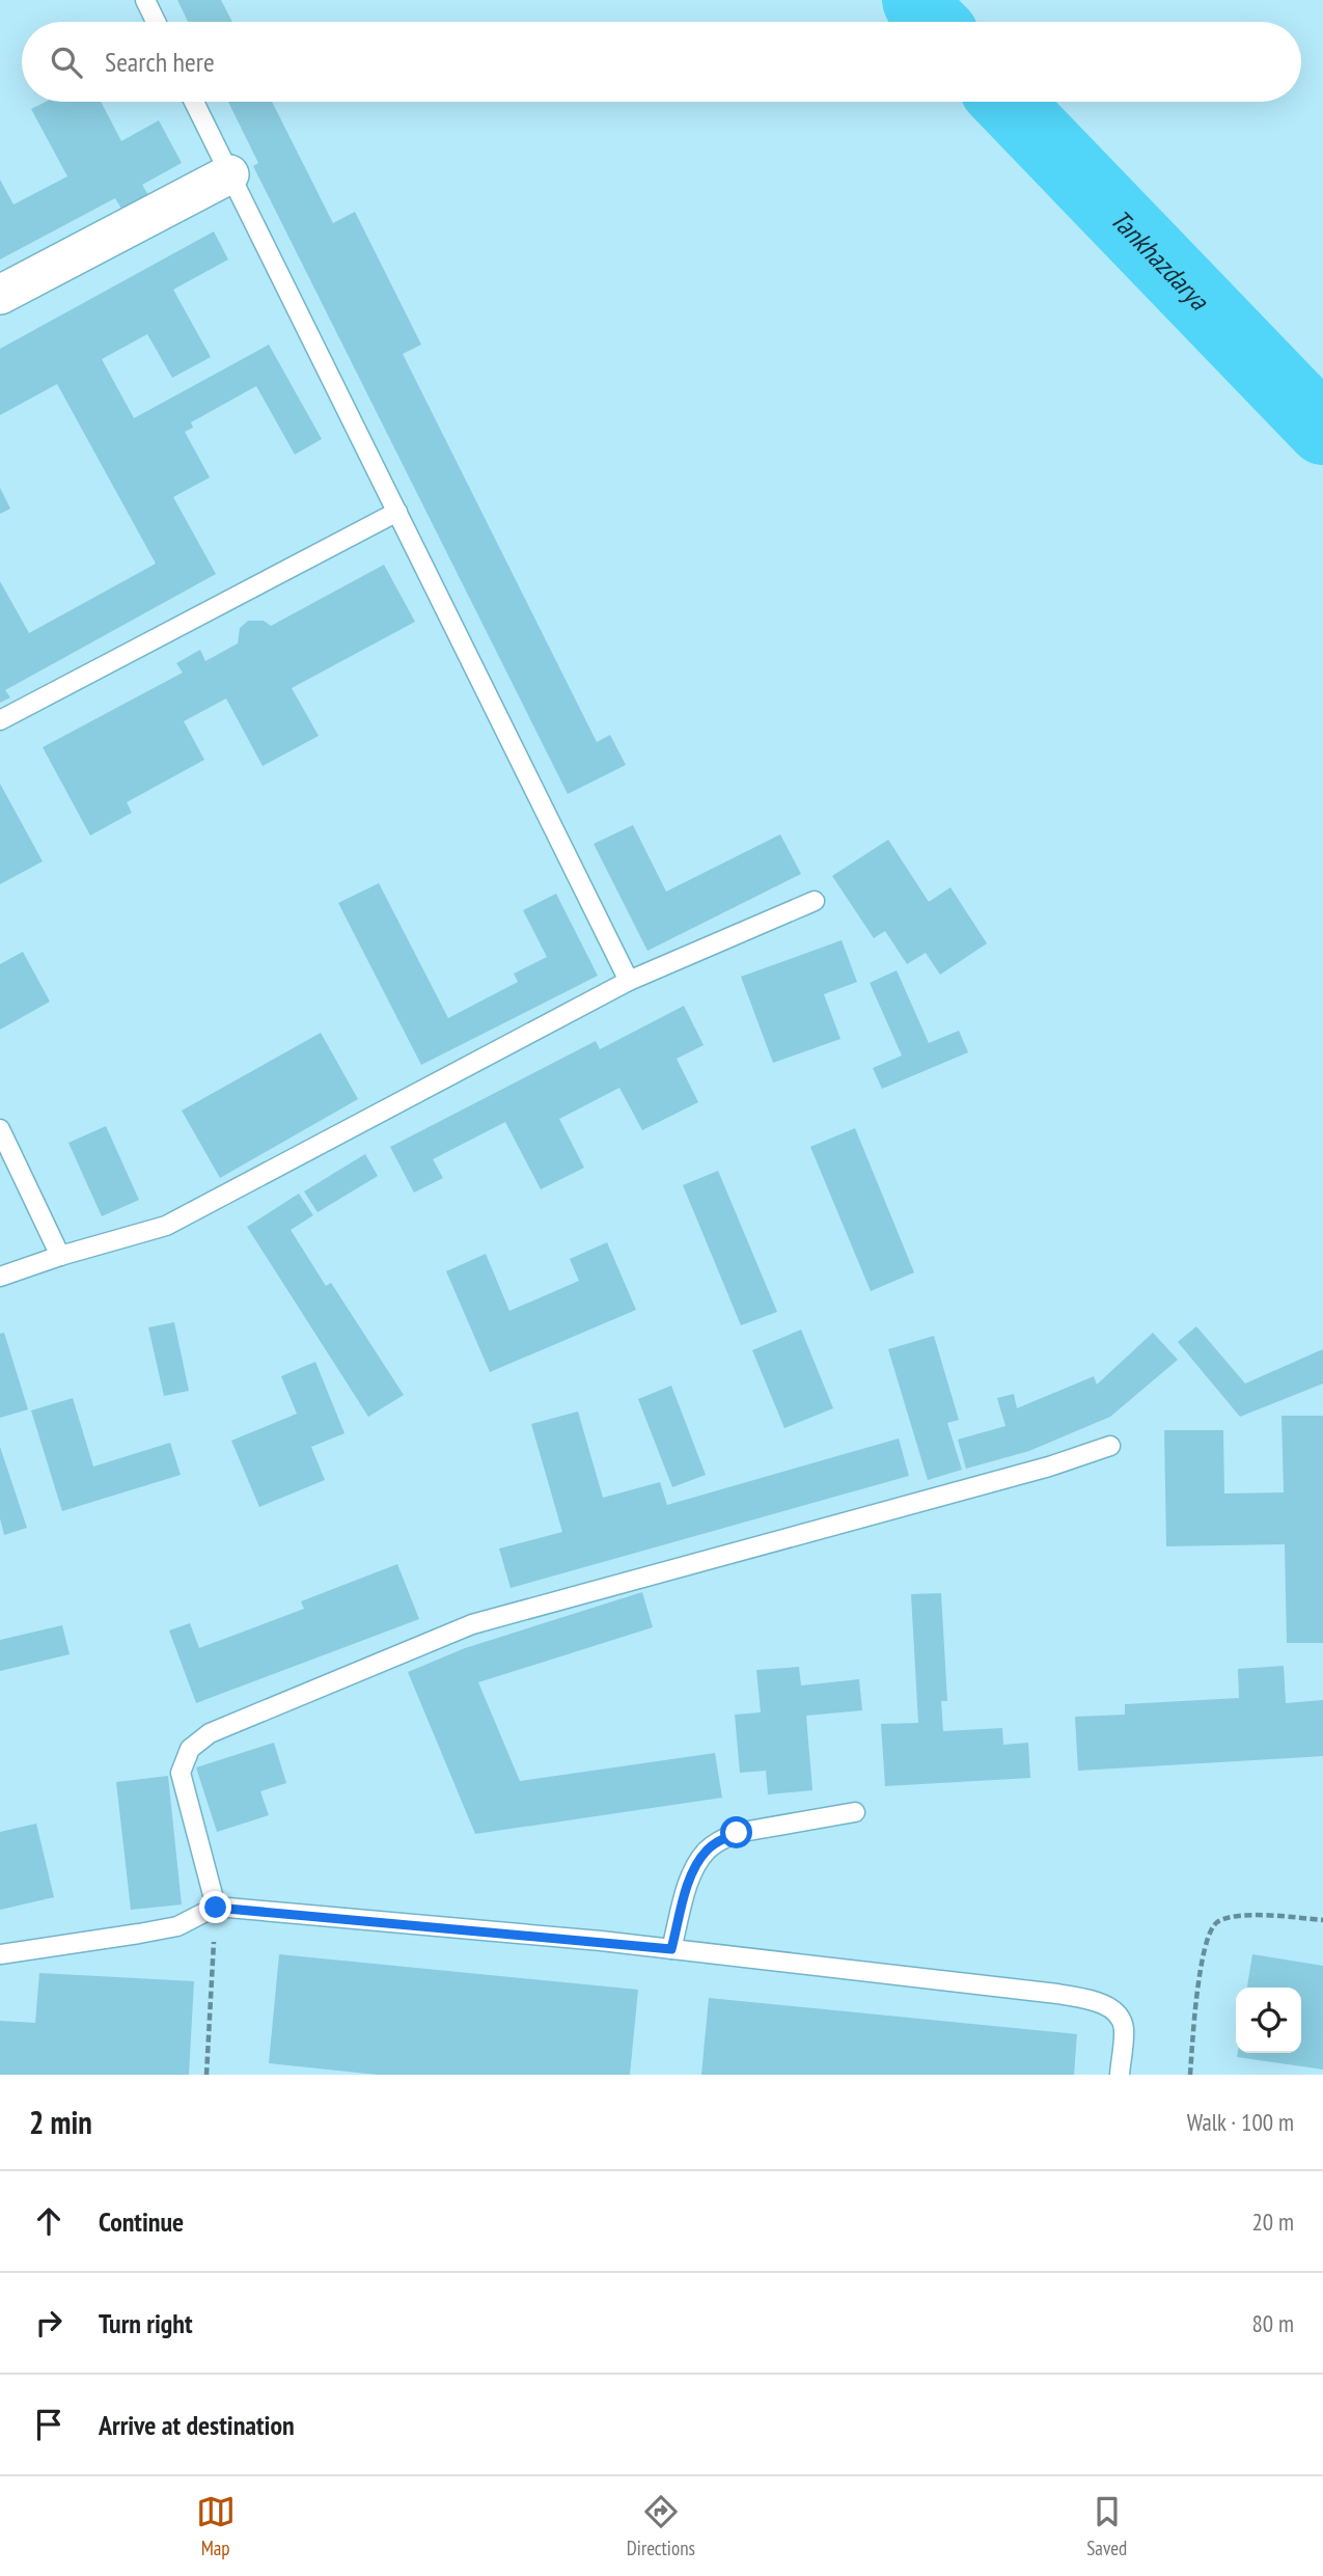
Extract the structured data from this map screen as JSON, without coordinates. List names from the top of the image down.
{
  "water": ["Tankhazdarya"],
  "page": {
    "search": "Search here",
    "heading": ["2 min", "Walk · 100 m"],
    "list": [
      ["Continue", "20 m"],
      ["Turn right", "80 m"],
      "Arrive at destination"
    ],
    "nav": ["Map", "Directions", "Saved"]
  }
}
